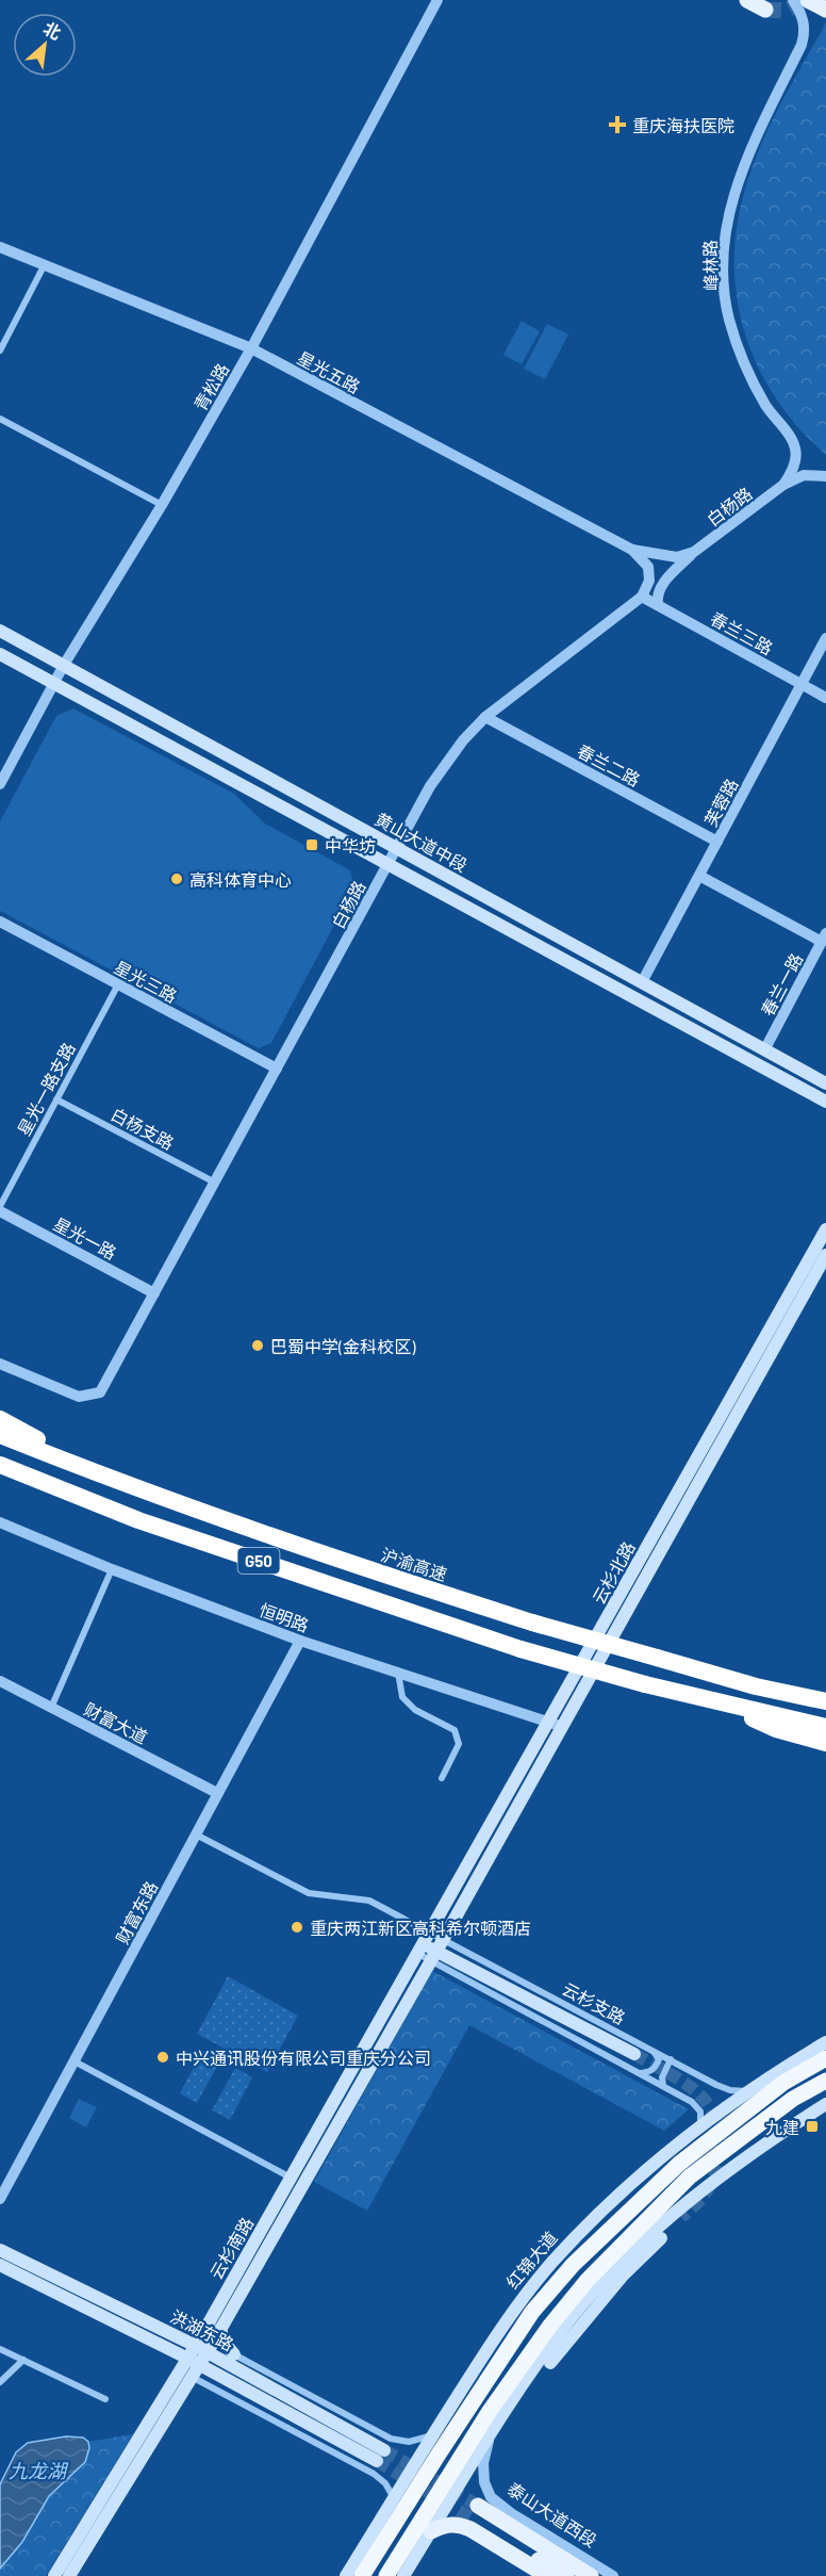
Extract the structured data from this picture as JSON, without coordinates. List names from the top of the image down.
{
  "streets": {
    "highway": ["G50", "沪渝高速", "红锦大道"],
    "main road": [
      "黄山大道中段",
      "云杉北路",
      "云杉南路",
      "洪湖东路",
      "泰山大道西段"
    ],
    "street": [
      "峰林路",
      "星光五路",
      "青松路",
      "白杨路",
      "春兰三路",
      "春兰二路",
      "芙蓉路",
      "星光三路",
      "春兰一路",
      "星光一路支路",
      "白杨支路",
      "星光一路",
      "恒明路",
      "财富大道",
      "财富东路",
      "云杉支路"
    ]
  },
  "crossings": [
    ["峰林路", "白杨路"],
    ["星光五路", "青松路"],
    ["青松路", "黄山大道中段"],
    ["白杨路", "春兰三路"],
    ["白杨路", "春兰二路"],
    ["白杨路", "黄山大道中段"],
    ["白杨路", "星光三路"],
    ["白杨路", "白杨支路"],
    ["白杨路", "星光一路"],
    ["春兰三路", "芙蓉路"],
    ["春兰二路", "芙蓉路"],
    ["芙蓉路", "黄山大道中段"],
    ["黄山大道中段", "春兰一路"],
    ["星光三路", "星光一路支路"],
    ["星光一路支路", "白杨支路"],
    ["云杉北路", "恒明路"],
    ["云杉北路", "云杉支路"],
    ["云杉北路", "云杉南路"],
    ["恒明路", "财富东路"],
    ["财富大道", "财富东路"],
    ["云杉支路", "云杉南路"],
    ["云杉支路", "红锦大道"],
    ["云杉南路", "洪湖东路"],
    ["红锦大道", "洪湖东路"]
  ],
  "water": ["九龙湖"],
  "places": {
    "health": ["重庆海扶医院"],
    "transit": ["中华坊", "九建"],
    "other": [
      "高科体育中心",
      "巴蜀中学(金科校区)",
      "重庆两江新区高科希尔顿酒店",
      "中兴通讯股份有限公司重庆分公司"
    ]
  },
  "north": "top right"
}
